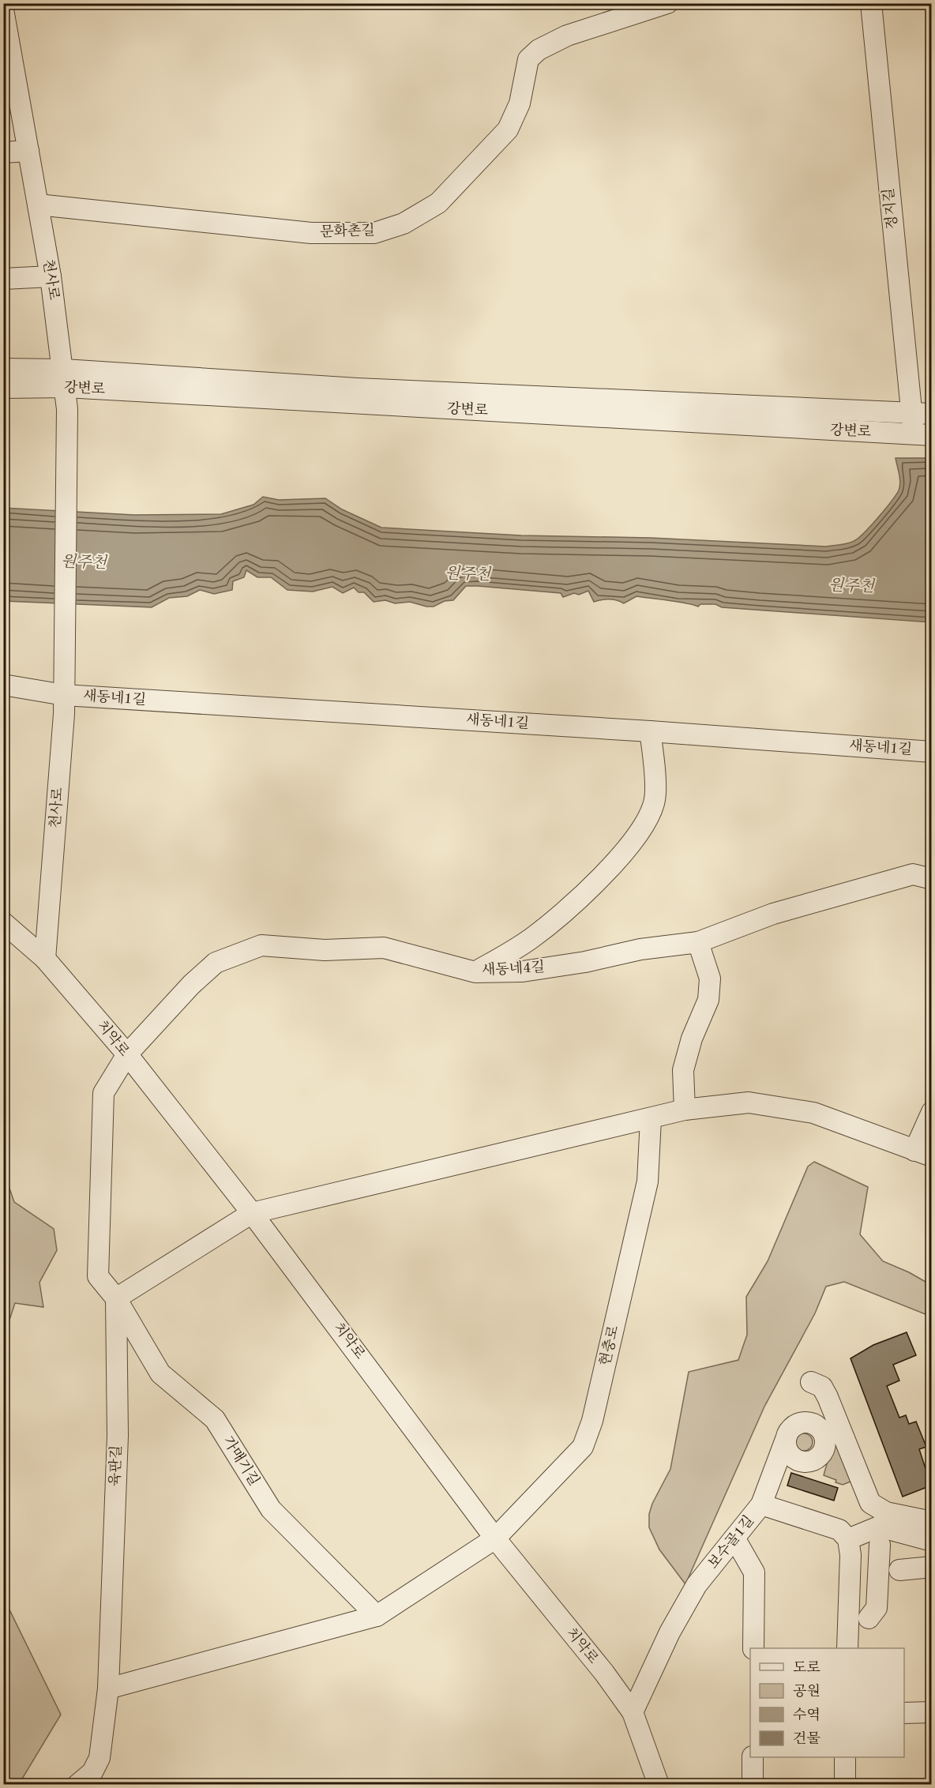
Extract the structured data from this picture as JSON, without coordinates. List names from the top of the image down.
{
  "streets": {
    "street": [
      "정지길",
      "문화촌길",
      "천사로",
      "강변로",
      "새동네1길",
      "새동네4길",
      "치악로",
      "현충로",
      "가매기길",
      "육판길",
      "보수골1길"
    ]
  },
  "crossings": [
    ["정지길", "강변로"],
    ["문화촌길", "천사로"],
    ["천사로", "강변로"],
    ["천사로", "새동네1길"],
    ["천사로", "치악로"],
    ["새동네4길", "치악로"],
    ["새동네4길", "가매기길"],
    ["새동네4길", "육판길"],
    ["치악로", "현충로"],
    ["치악로", "보수골1길"],
    ["가매기길", "육판길"]
  ],
  "water": ["원주천"],
  "legend": [
    "도로",
    "공원",
    "수역",
    "건물"
  ]
}
